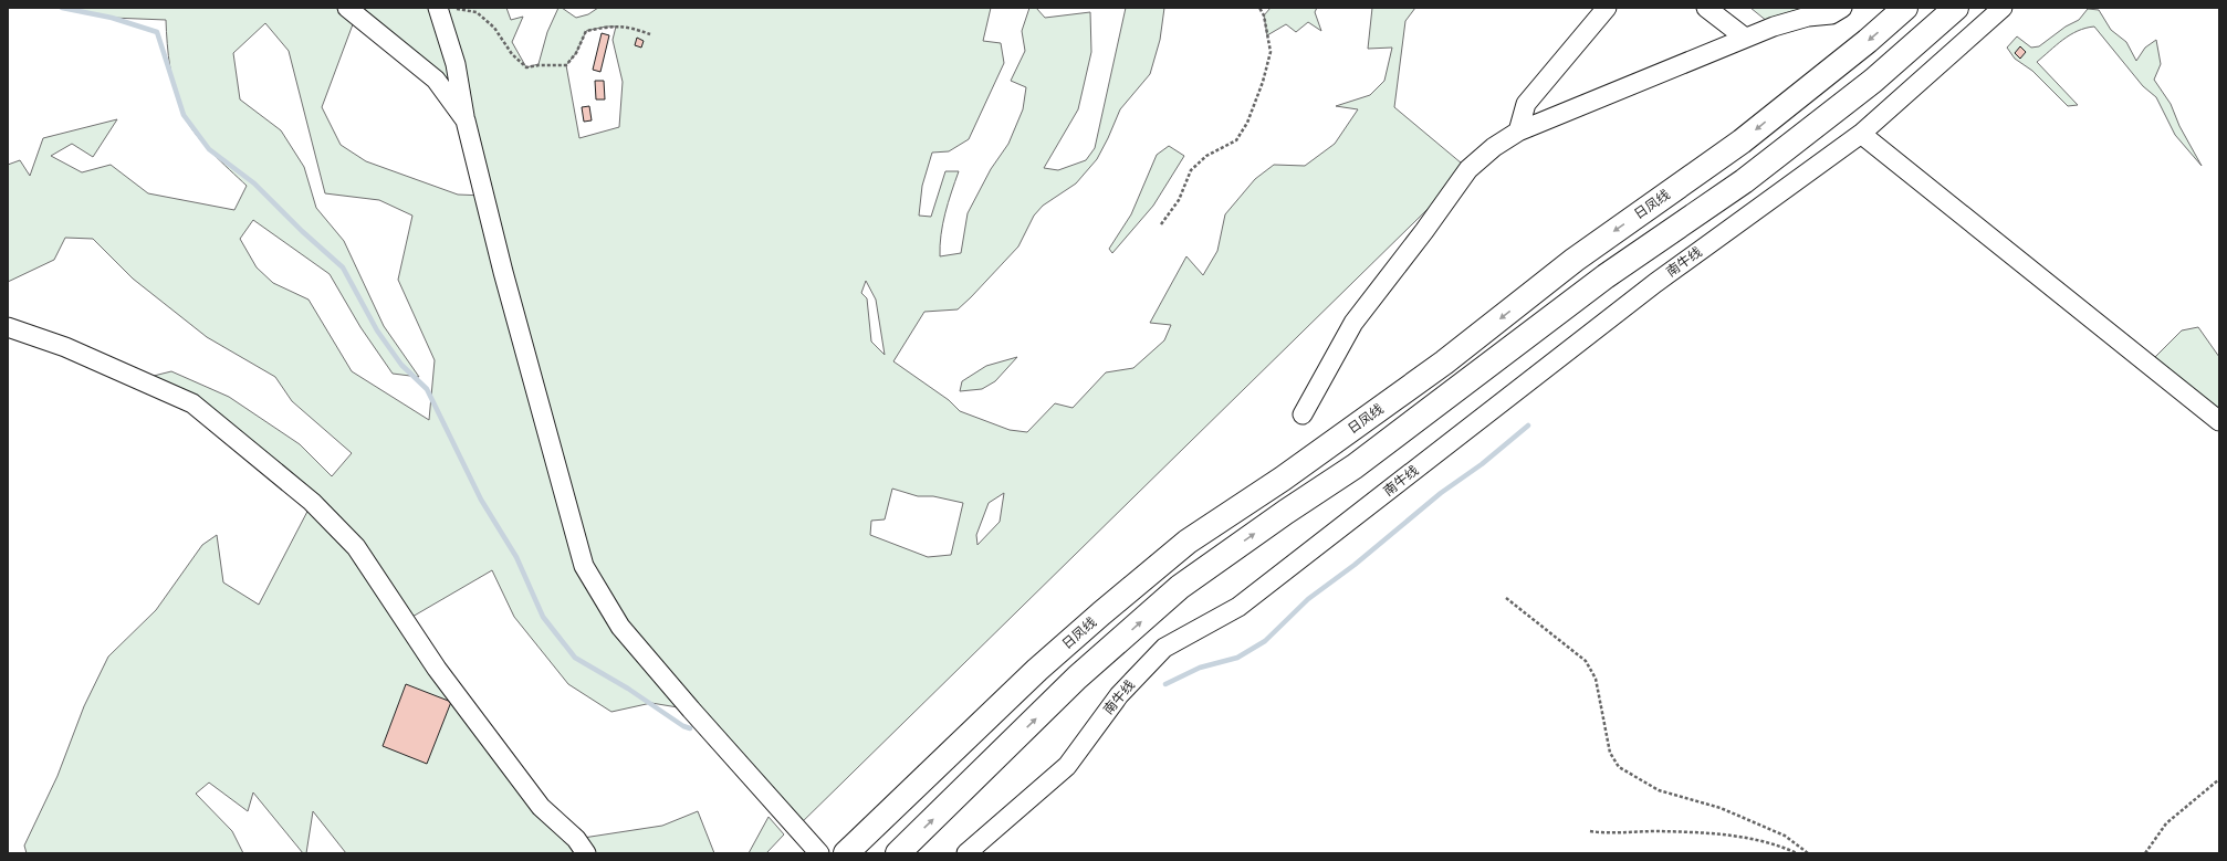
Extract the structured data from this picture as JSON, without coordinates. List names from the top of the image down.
{
  "streets": {
    "highway": ["日凤线"],
    "street": ["南牛线"]
  }
}
